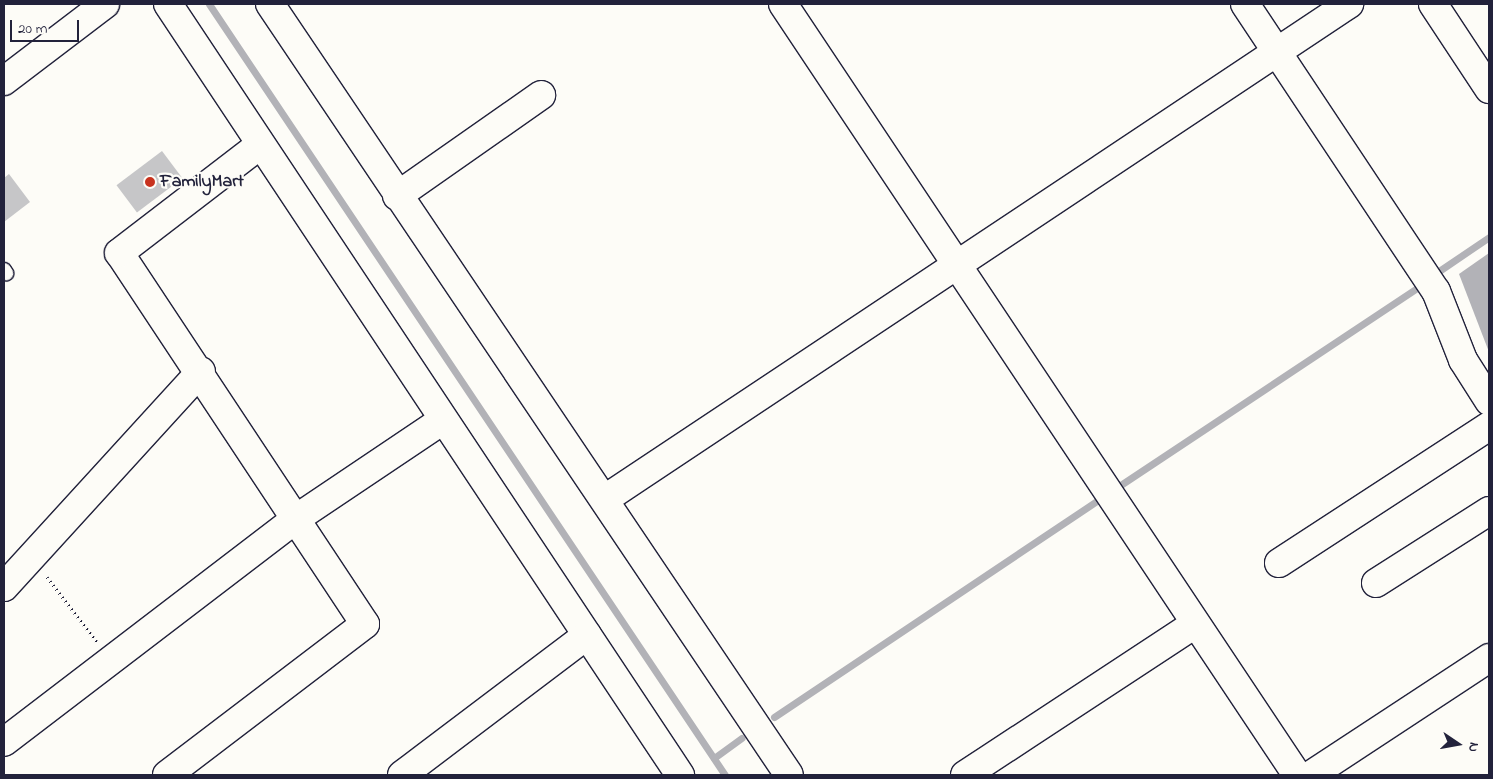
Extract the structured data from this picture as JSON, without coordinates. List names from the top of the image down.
{
  "places": ["FamilyMart"],
  "scale_bar": "20 m",
  "north": "right"
}
